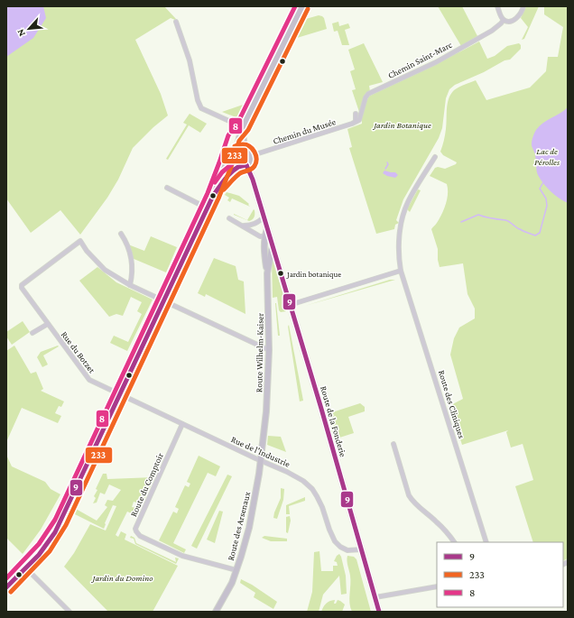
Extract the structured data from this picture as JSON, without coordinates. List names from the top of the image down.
{
  "streets": {
    "main road": ["Route Wilhelm-Kaiser", "Route de la Fonderie", "Route des Arsenaux"],
    "street": [
      "Chemin Saint-Marc",
      "Chemin du Musée",
      "Rue du Botzet",
      "Route des Cliniques",
      "Rue de l'Industrie",
      "Route du Comptoir"
    ]
  },
  "crossings": [
    ["Chemin Saint-Marc", "Chemin du Musée"],
    ["Rue du Botzet", "Rue de l'Industrie"],
    ["Route Wilhelm-Kaiser", "Route de la Fonderie"],
    ["Route Wilhelm-Kaiser", "Rue de l'Industrie"],
    ["Route Wilhelm-Kaiser", "Route des Arsenaux"],
    ["Route de la Fonderie", "Rue de l'Industrie"],
    ["Rue de l'Industrie", "Route du Comptoir"],
    ["Rue de l'Industrie", "Route des Arsenaux"],
    ["Route du Comptoir", "Route des Arsenaux"]
  ],
  "parks": ["Jardin Botanique", "Lac de Pérolles", "Jardin du Domino"],
  "places": ["Jardin botanique"],
  "lines": ["transit line 8", "transit line 233", "transit line 9"],
  "legend": ["9", "233", "8"],
  "north": "bottom left"
}
